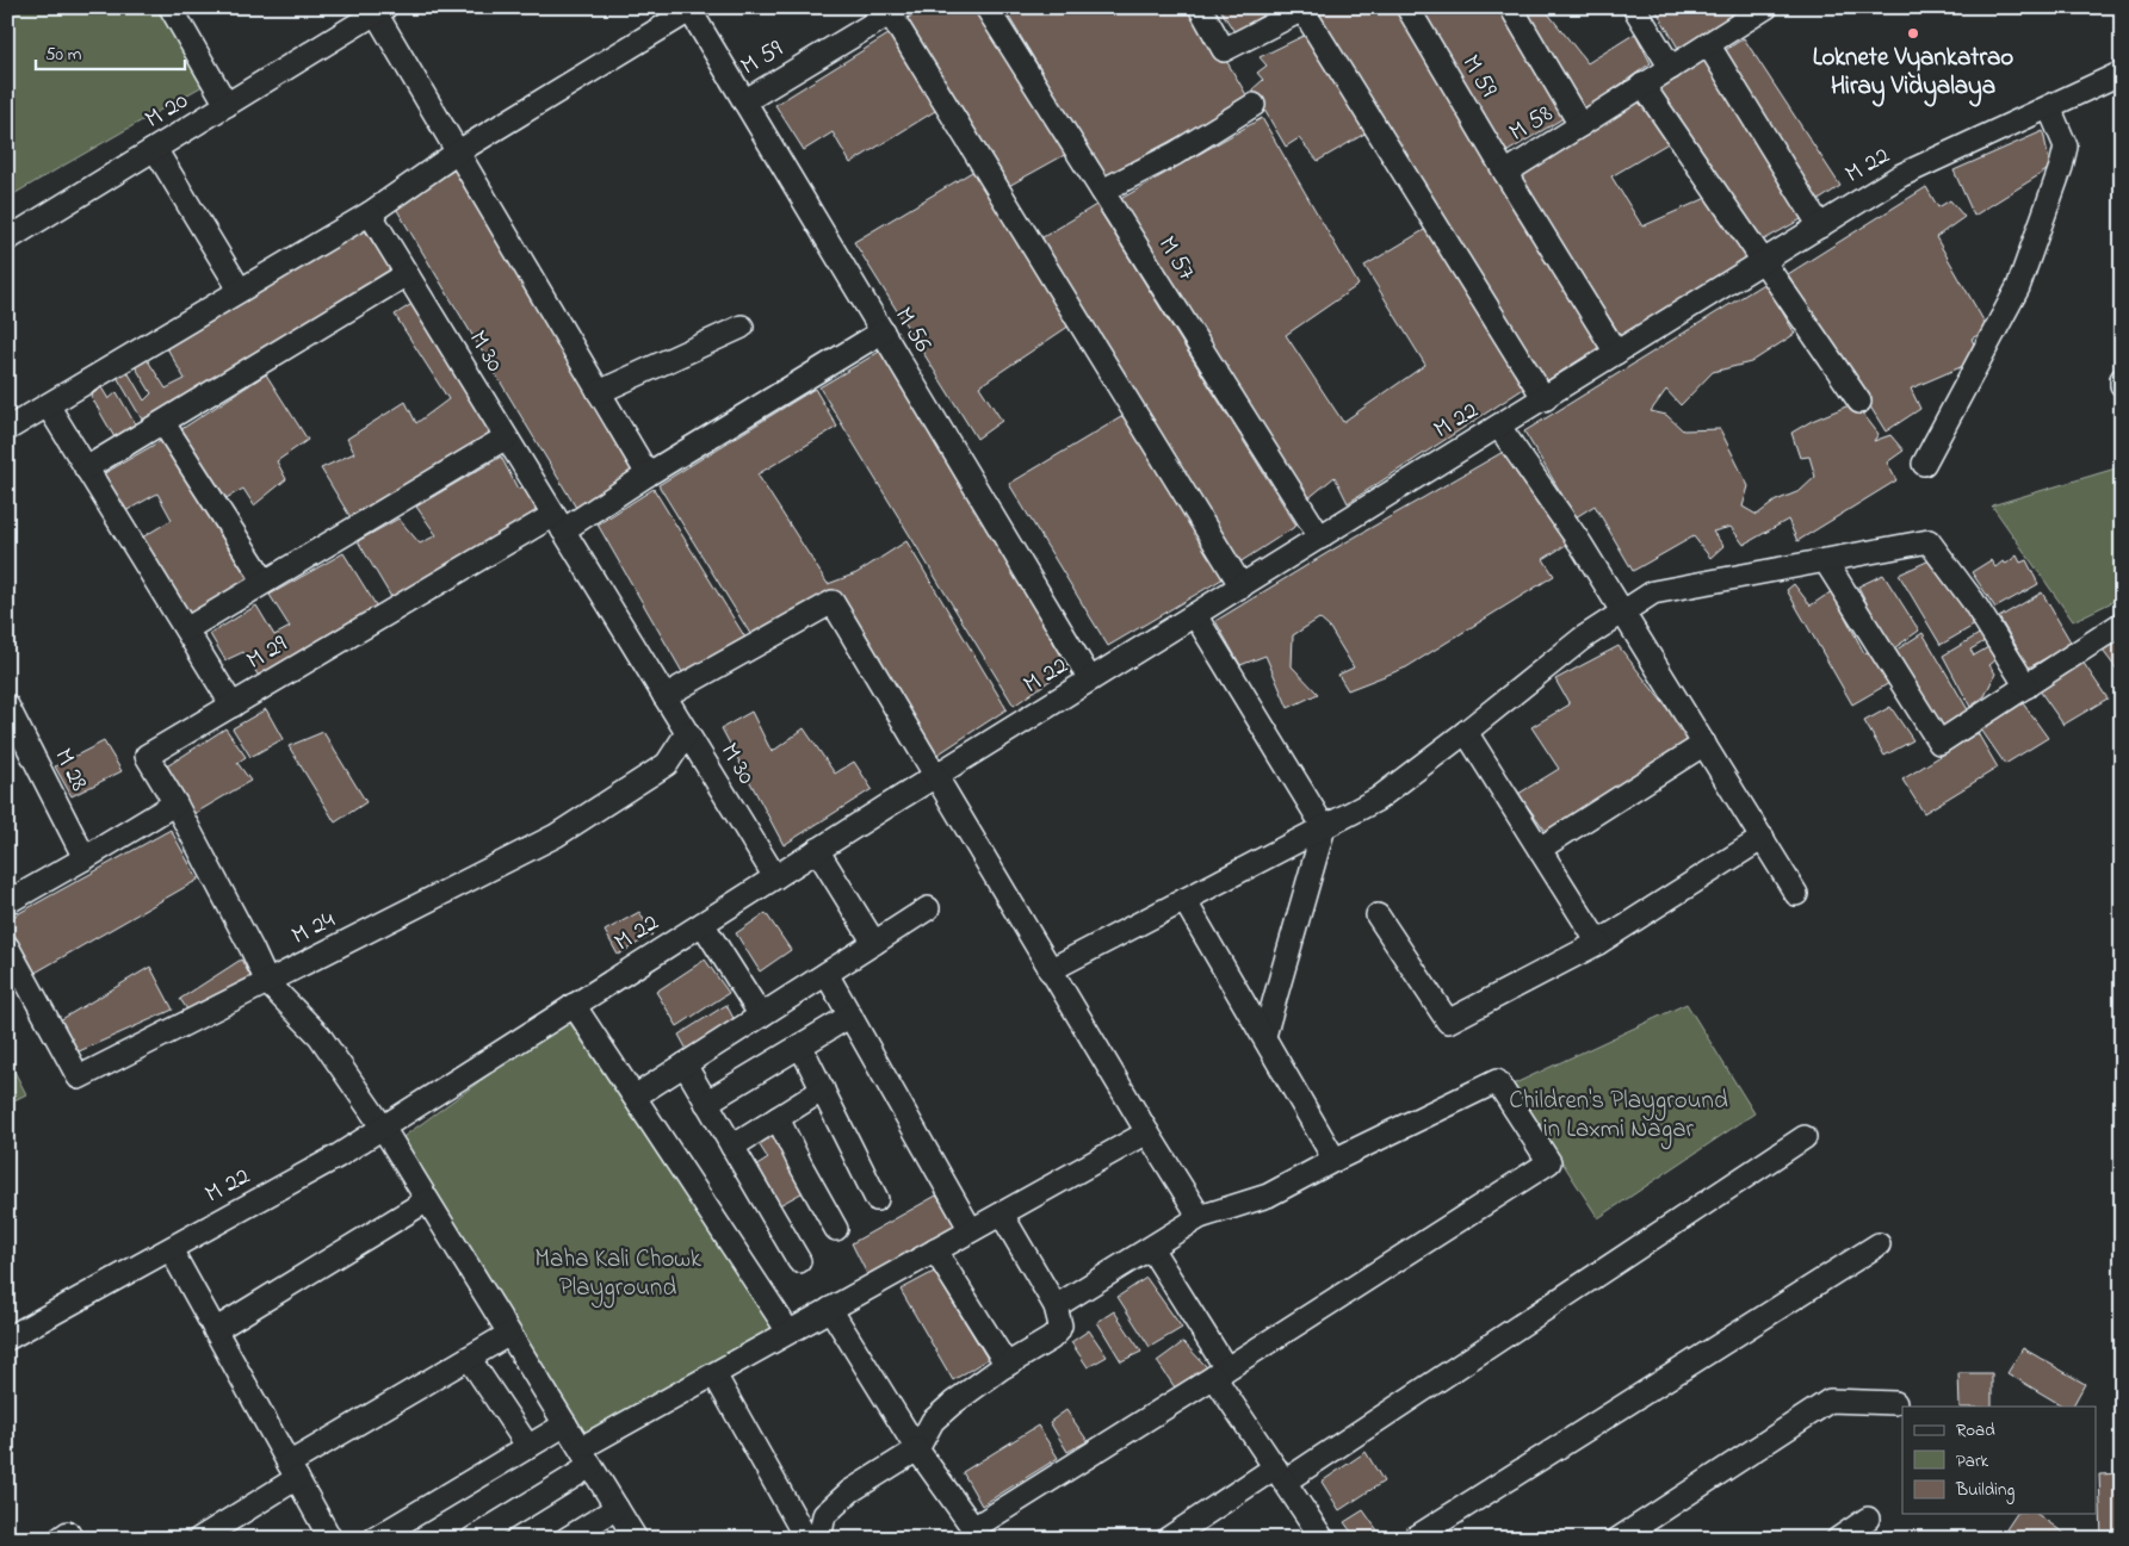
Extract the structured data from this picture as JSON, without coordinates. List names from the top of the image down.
{
  "streets": {
    "street": [
      "M 59",
      "M 20",
      "M 58",
      "M 22",
      "M 57",
      "M 56",
      "M 30",
      "M 29",
      "M 28",
      "M 24"
    ]
  },
  "crossings": [
    ["M 59", "M 58"],
    ["M 59", "M 56"],
    ["M 58", "M 22"],
    ["M 22", "M 57"],
    ["M 22", "M 56"],
    ["M 22", "M 30"],
    ["M 56", "M 29"],
    ["M 30", "M 29"],
    ["M 30", "M 24"]
  ],
  "parks": ["Children's Playground in Laxmi Nagar", "Maha Kali Chowk Playground"],
  "places": ["Loknete Vyankatrao Hiray Vidyalaya"],
  "legend": ["Road", "Park", "Building"],
  "scale_bar": "50 m"
}
